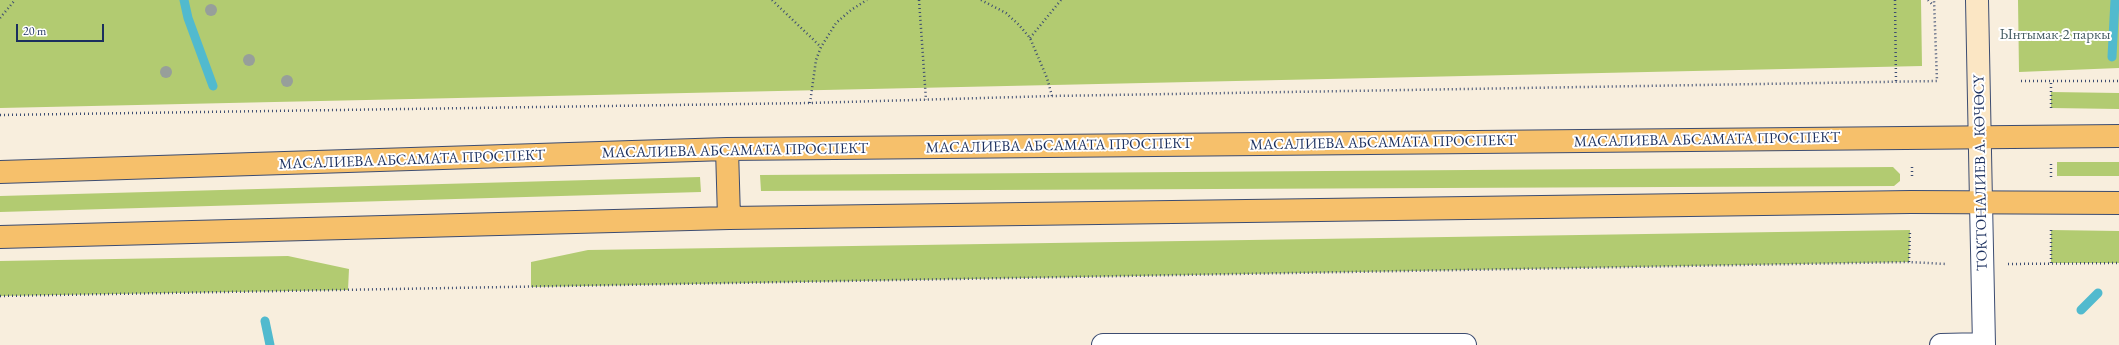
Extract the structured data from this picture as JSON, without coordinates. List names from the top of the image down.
{
  "streets": {
    "main road": ["МАСАЛИЕВА АБСАМАТА ПРОСПЕКТ", "ТОКТОНАЛИЕВ А. КӨЧӨСҮ"]
  },
  "crossings": [
    ["МАСАЛИЕВА АБСАМАТА ПРОСПЕКТ", "ТОКТОНАЛИЕВ А. КӨЧӨСҮ"]
  ],
  "parks": ["Ынтымак-2 паркы"],
  "scale_bar": "20 m"
}
